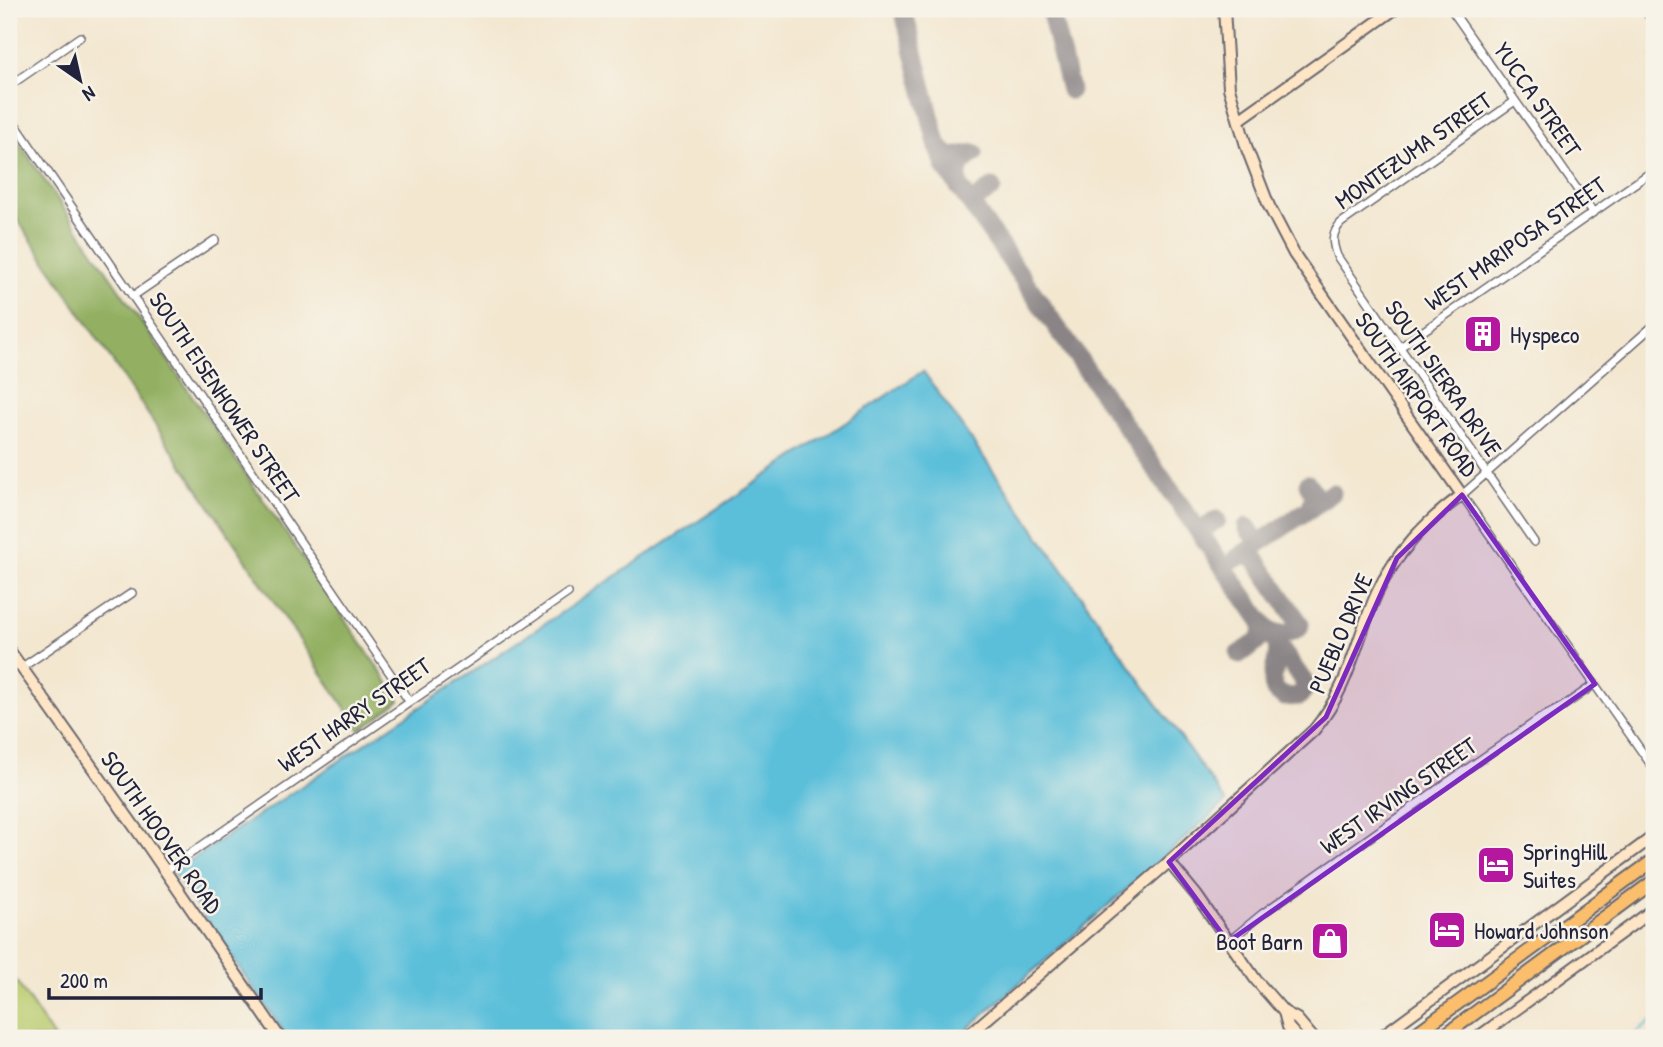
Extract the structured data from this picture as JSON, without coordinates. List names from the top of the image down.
{
  "streets": {
    "street": [
      "YUCCA STREET",
      "MONTEZUMA STREET",
      "WEST MARIPOSA STREET",
      "SOUTH SIERRA DRIVE",
      "SOUTH AIRPORT ROAD",
      "SOUTH EISENHOWER STREET",
      "PUEBLO DRIVE",
      "WEST HARRY STREET",
      "WEST IRVING STREET",
      "SOUTH HOOVER ROAD"
    ]
  },
  "crossings": [
    ["YUCCA STREET", "MONTEZUMA STREET"],
    ["YUCCA STREET", "WEST MARIPOSA STREET"],
    ["MONTEZUMA STREET", "SOUTH SIERRA DRIVE"],
    ["WEST MARIPOSA STREET", "SOUTH SIERRA DRIVE"],
    ["SOUTH SIERRA DRIVE", "PUEBLO DRIVE"],
    ["SOUTH AIRPORT ROAD", "PUEBLO DRIVE"],
    ["SOUTH AIRPORT ROAD", "WEST IRVING STREET"],
    ["SOUTH EISENHOWER STREET", "WEST HARRY STREET"],
    ["WEST HARRY STREET", "SOUTH HOOVER ROAD"]
  ],
  "places": {
    "building": ["Hyspeco"],
    "hotel": ["SpringHill Suites", "Howard Johnson"],
    "shop": ["Boot Barn"]
  },
  "scale_bar": "200 m",
  "north": "bottom right"
}
